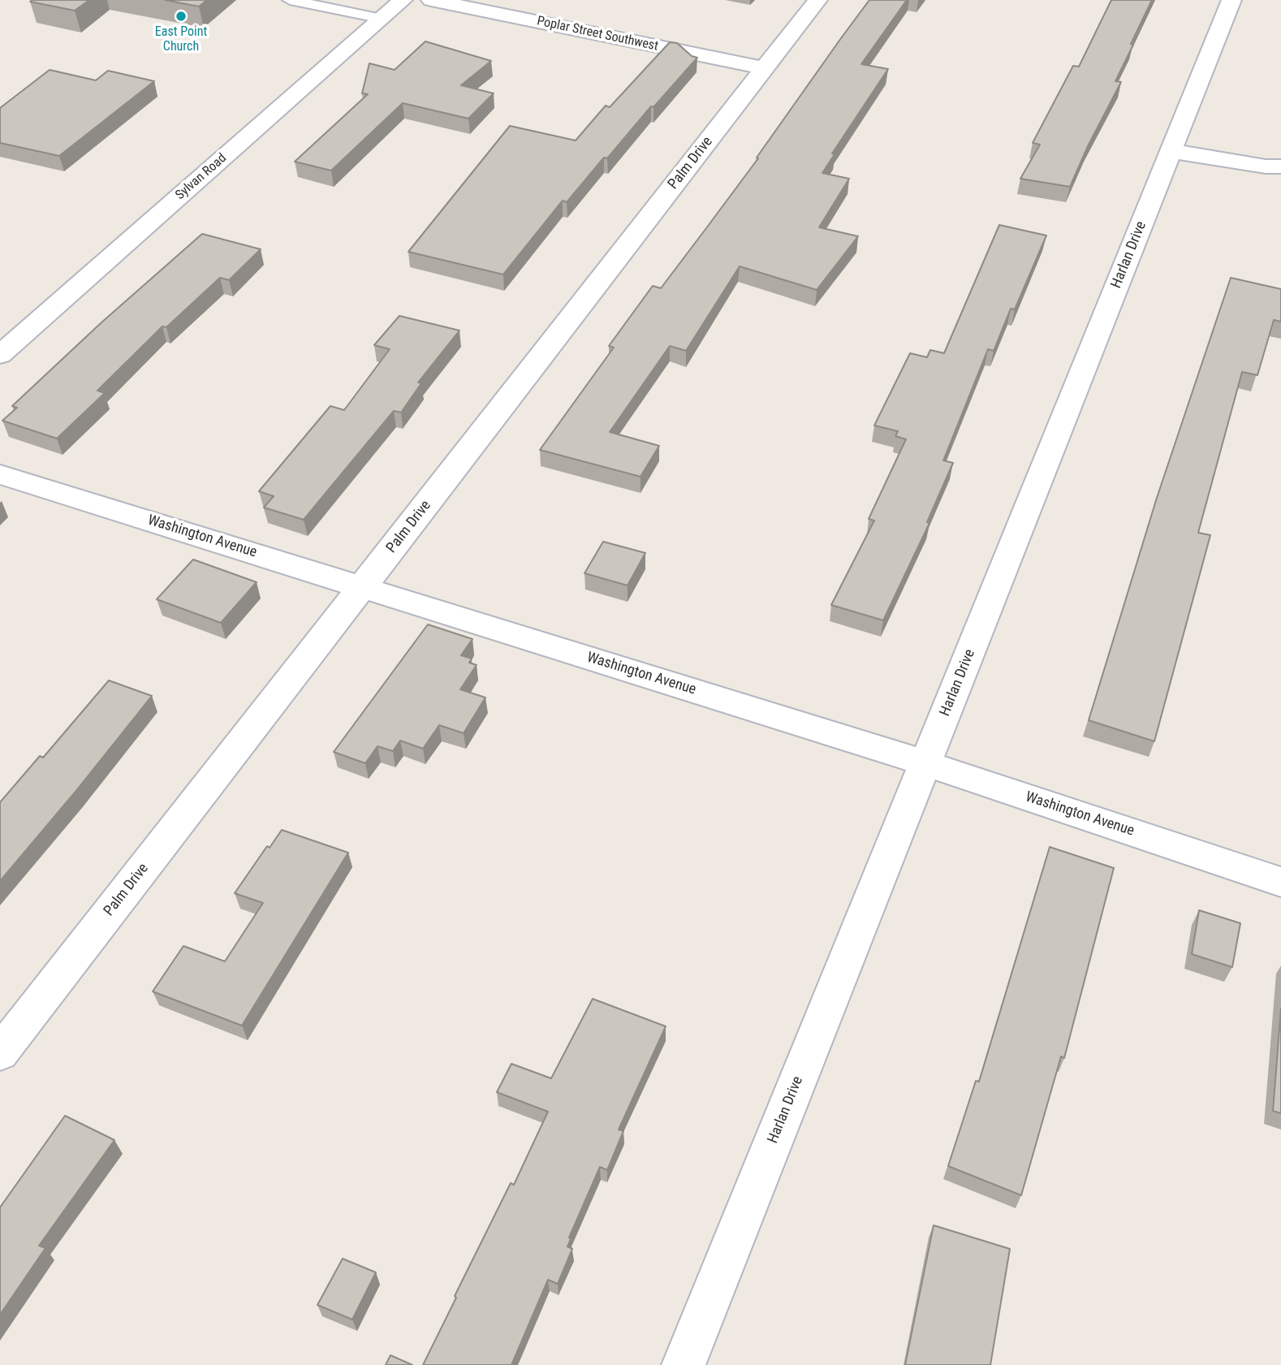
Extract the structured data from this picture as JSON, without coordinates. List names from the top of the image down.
{
  "streets": {
    "street": [
      "Poplar Street Southwest",
      "Palm Drive",
      "Sylvan Road",
      "Harlan Drive",
      "Washington Avenue"
    ]
  },
  "crossings": [
    ["Poplar Street Southwest", "Palm Drive"],
    ["Palm Drive", "Washington Avenue"],
    ["Harlan Drive", "Washington Avenue"]
  ],
  "places": ["East Point Church"]
}
